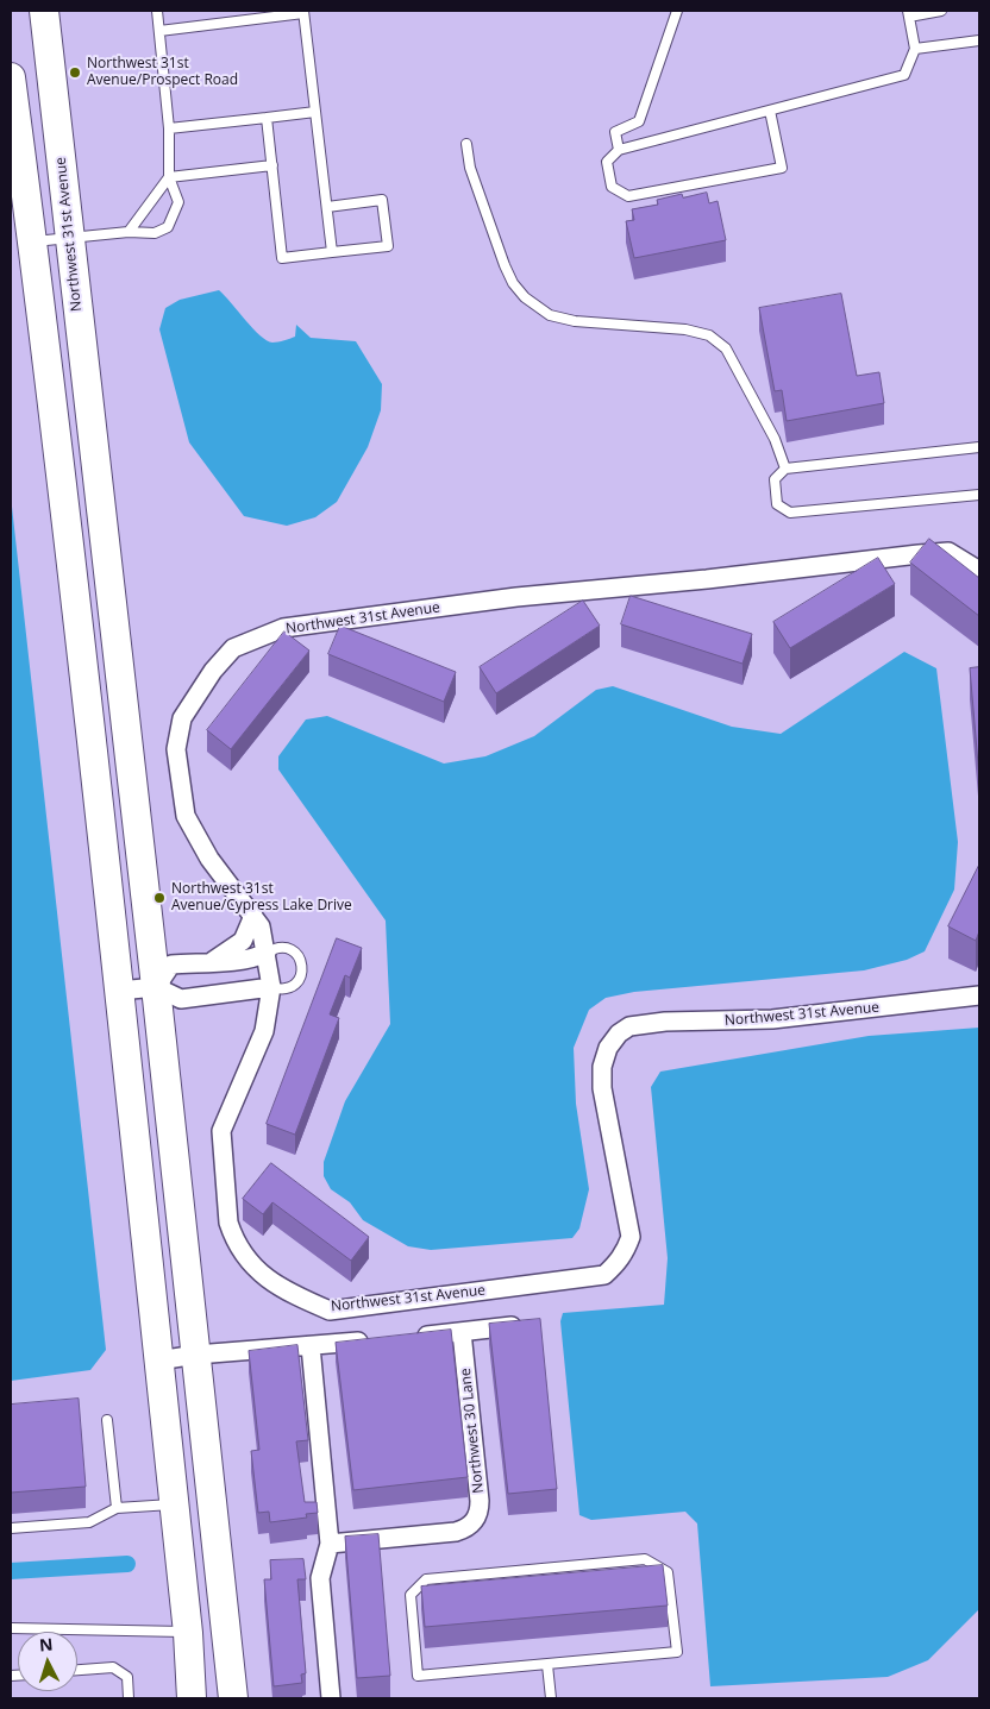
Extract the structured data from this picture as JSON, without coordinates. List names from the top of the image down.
{
  "streets": {
    "main road": ["Northwest 31st Avenue"],
    "street": ["Northwest 30 Lane"]
  },
  "places": ["Northwest 31st Avenue/Prospect Road", "Northwest 31st Avenue/Cypress Lake Drive"],
  "north": "top"
}
